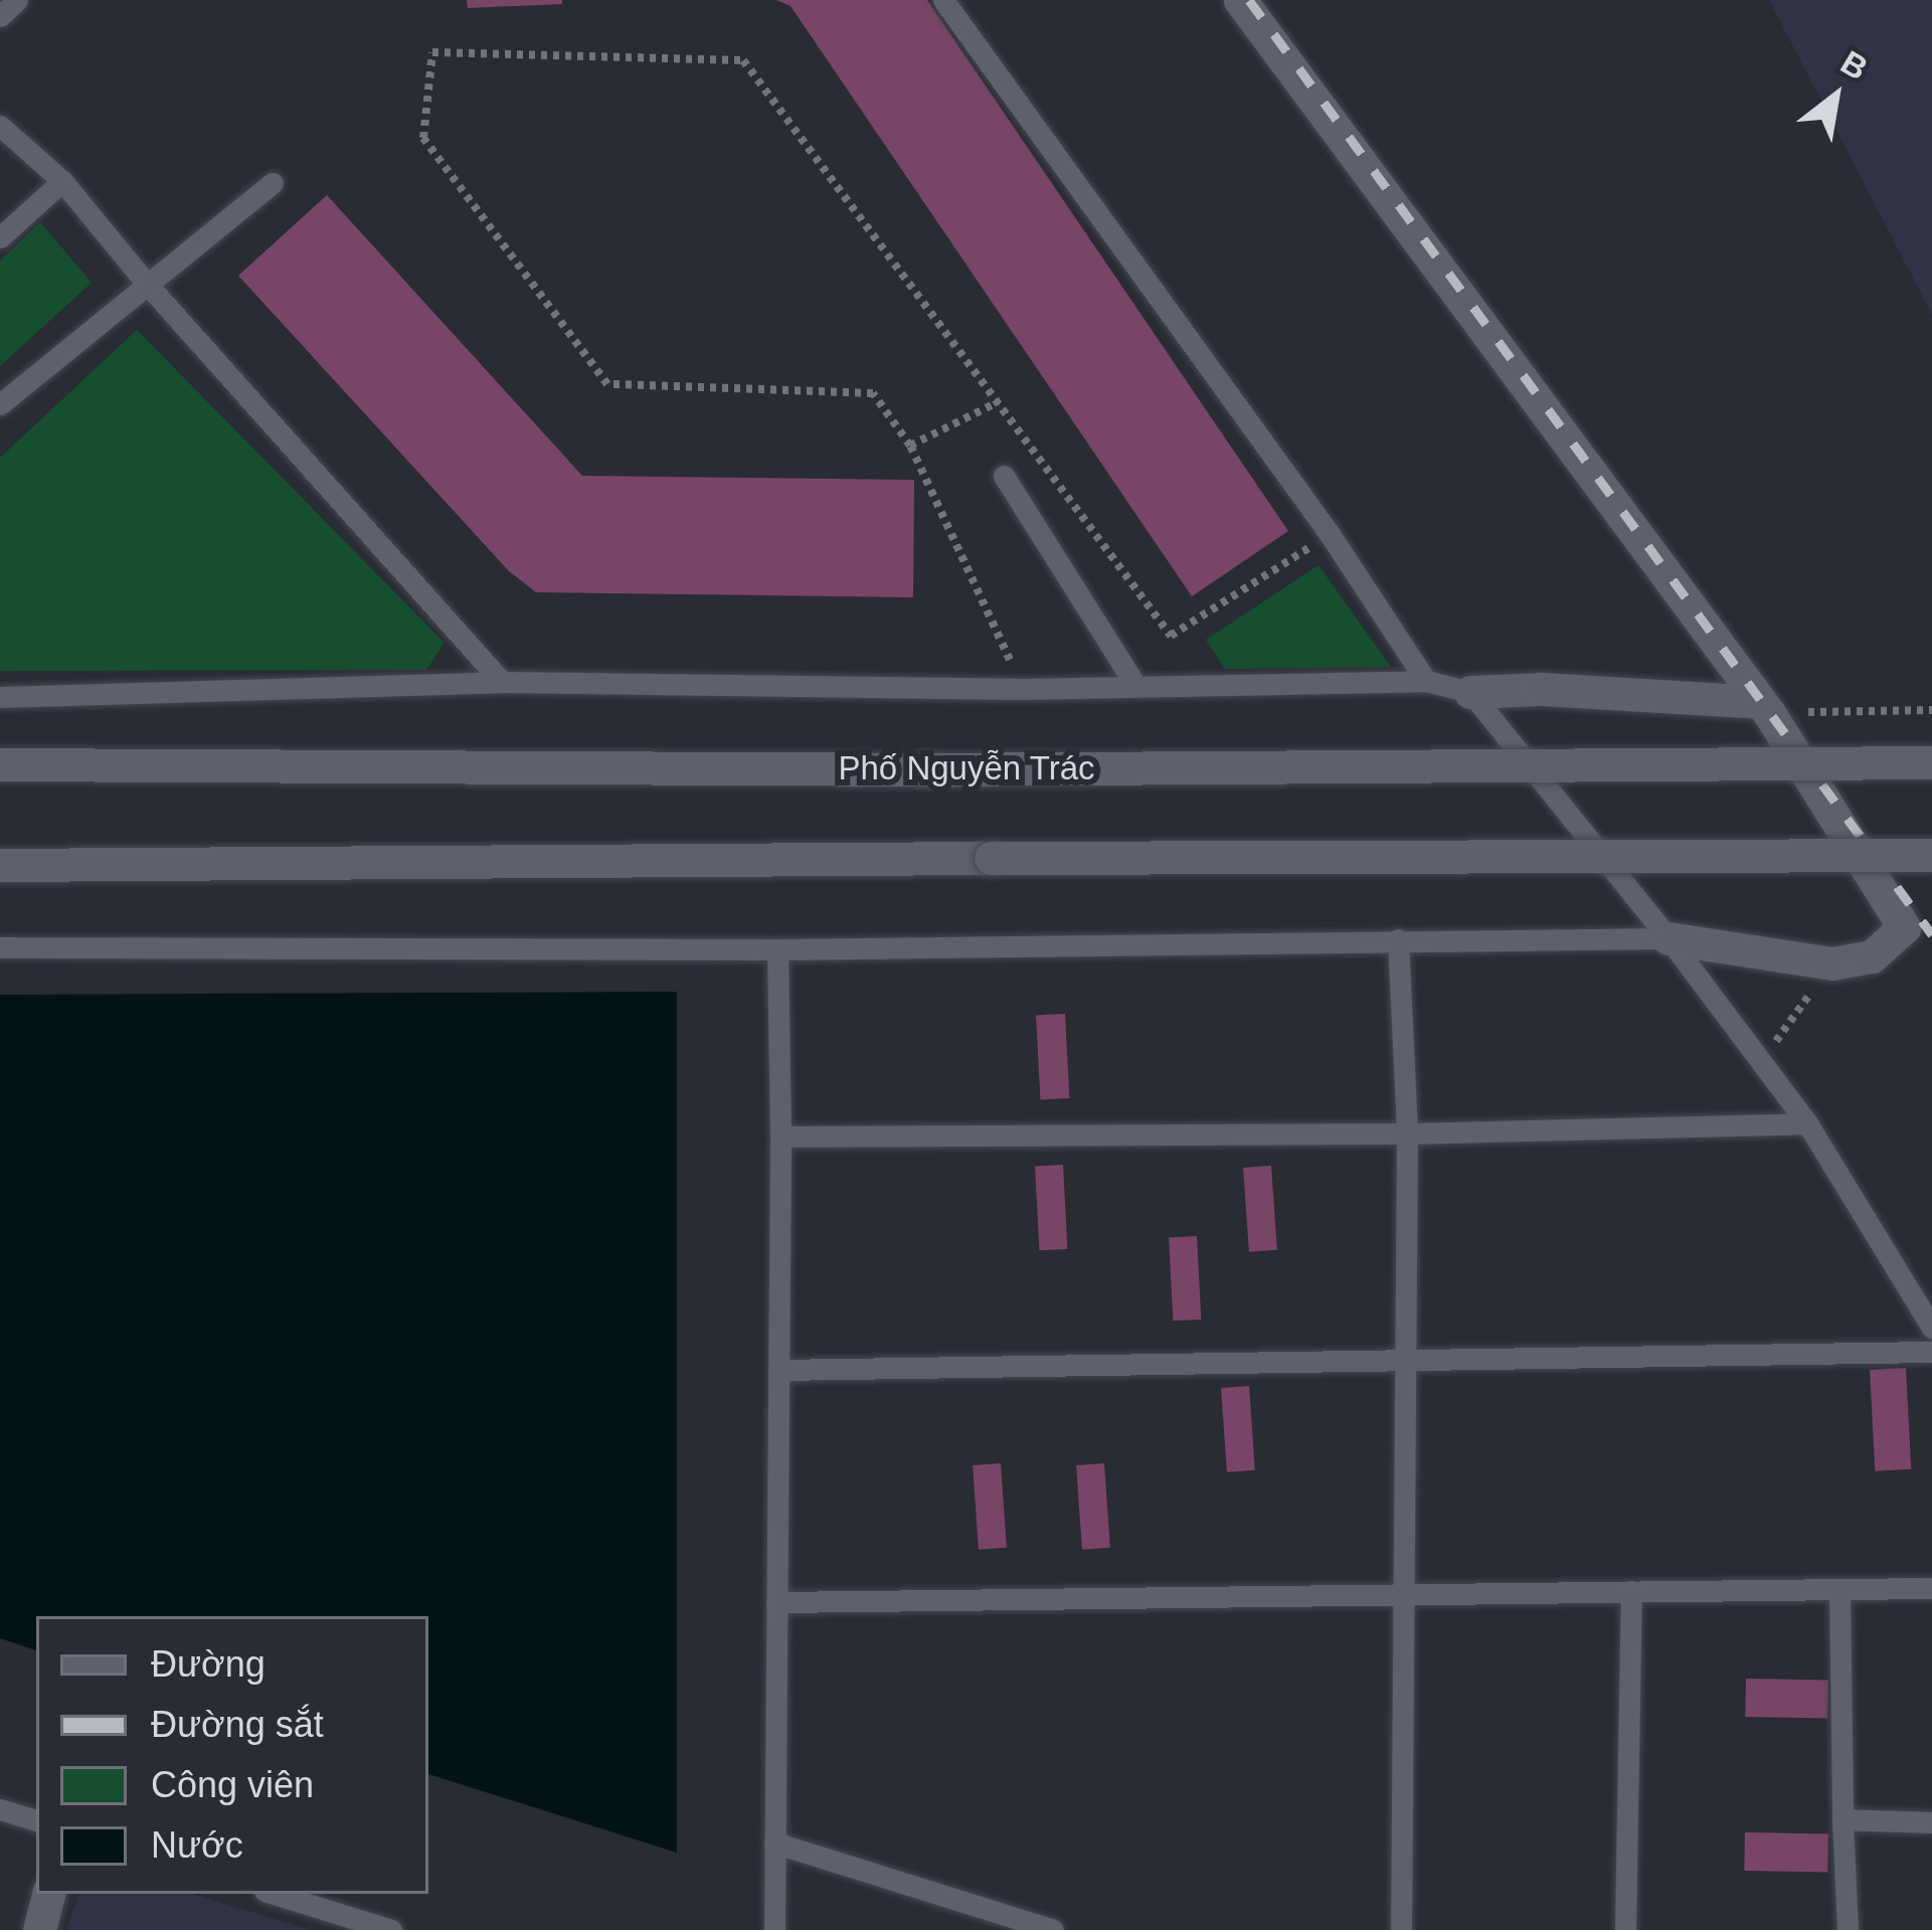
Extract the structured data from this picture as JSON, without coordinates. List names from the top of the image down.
{
  "streets": {
    "main road": ["Phố Nguyễn Trác"]
  },
  "legend": [
    "Đường",
    "Đường sắt",
    "Công viên",
    "Nước"
  ],
  "north": "top right"
}
